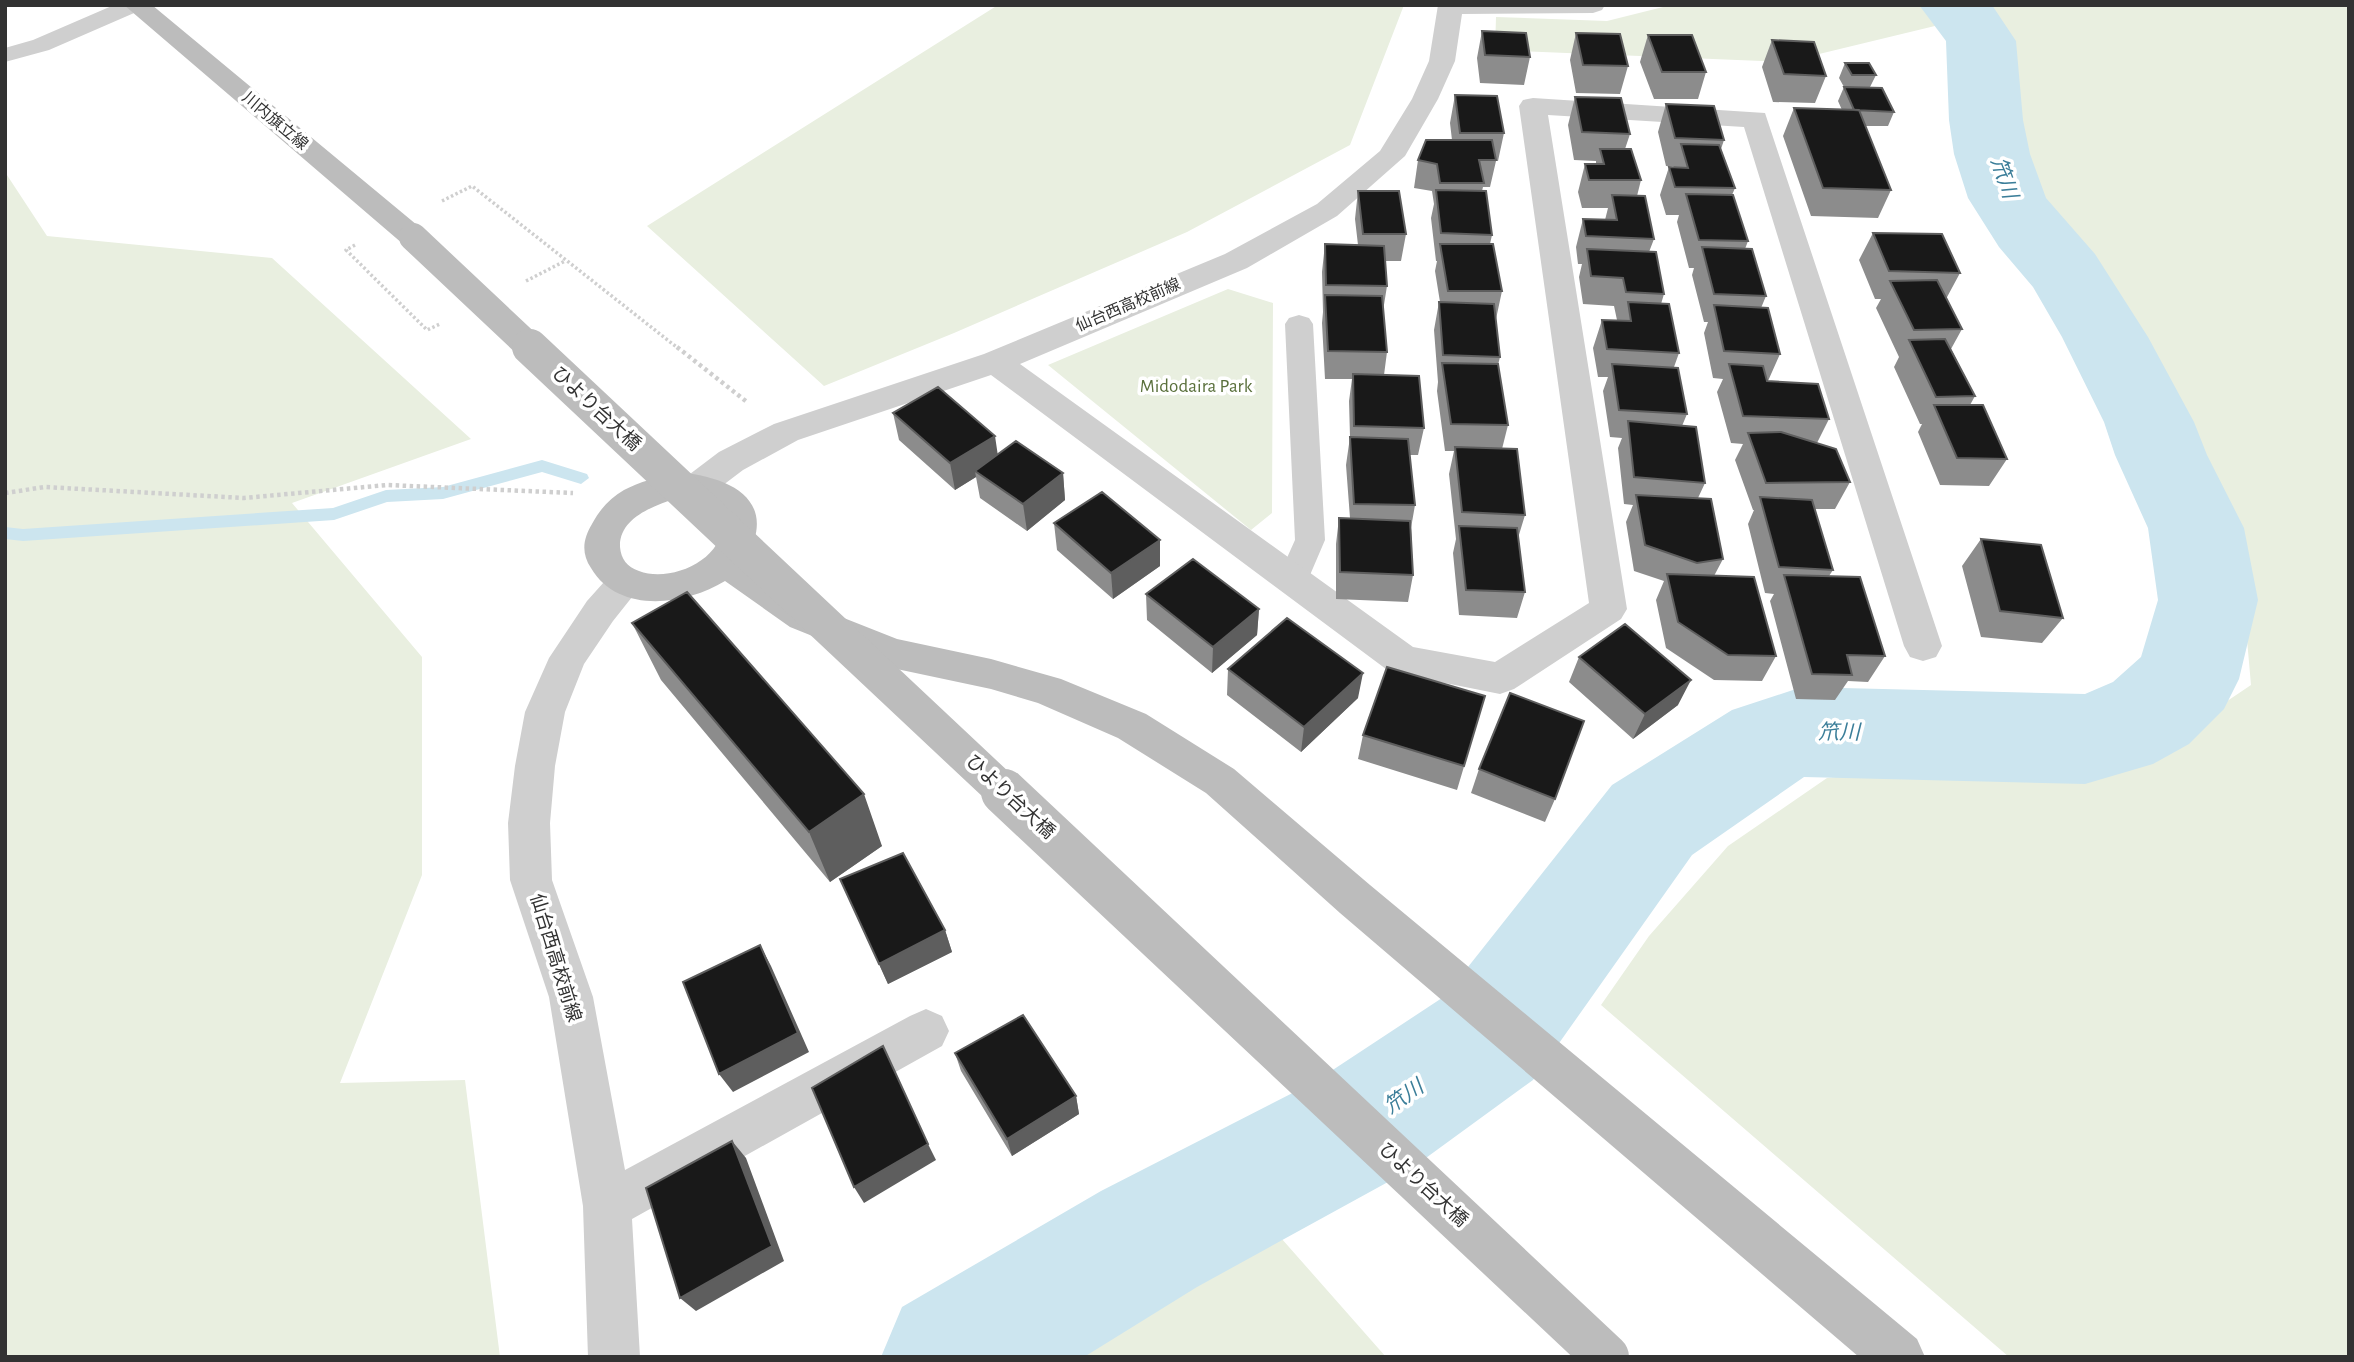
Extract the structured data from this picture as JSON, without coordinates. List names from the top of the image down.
{
  "streets": {
    "street": ["川内旗立線", "仙台西高校前線", "ひより台大橋"]
  },
  "crossings": [
    ["川内旗立線", "ひより台大橋"]
  ],
  "water": ["笊川"],
  "parks": ["Midodaira Park"]
}
